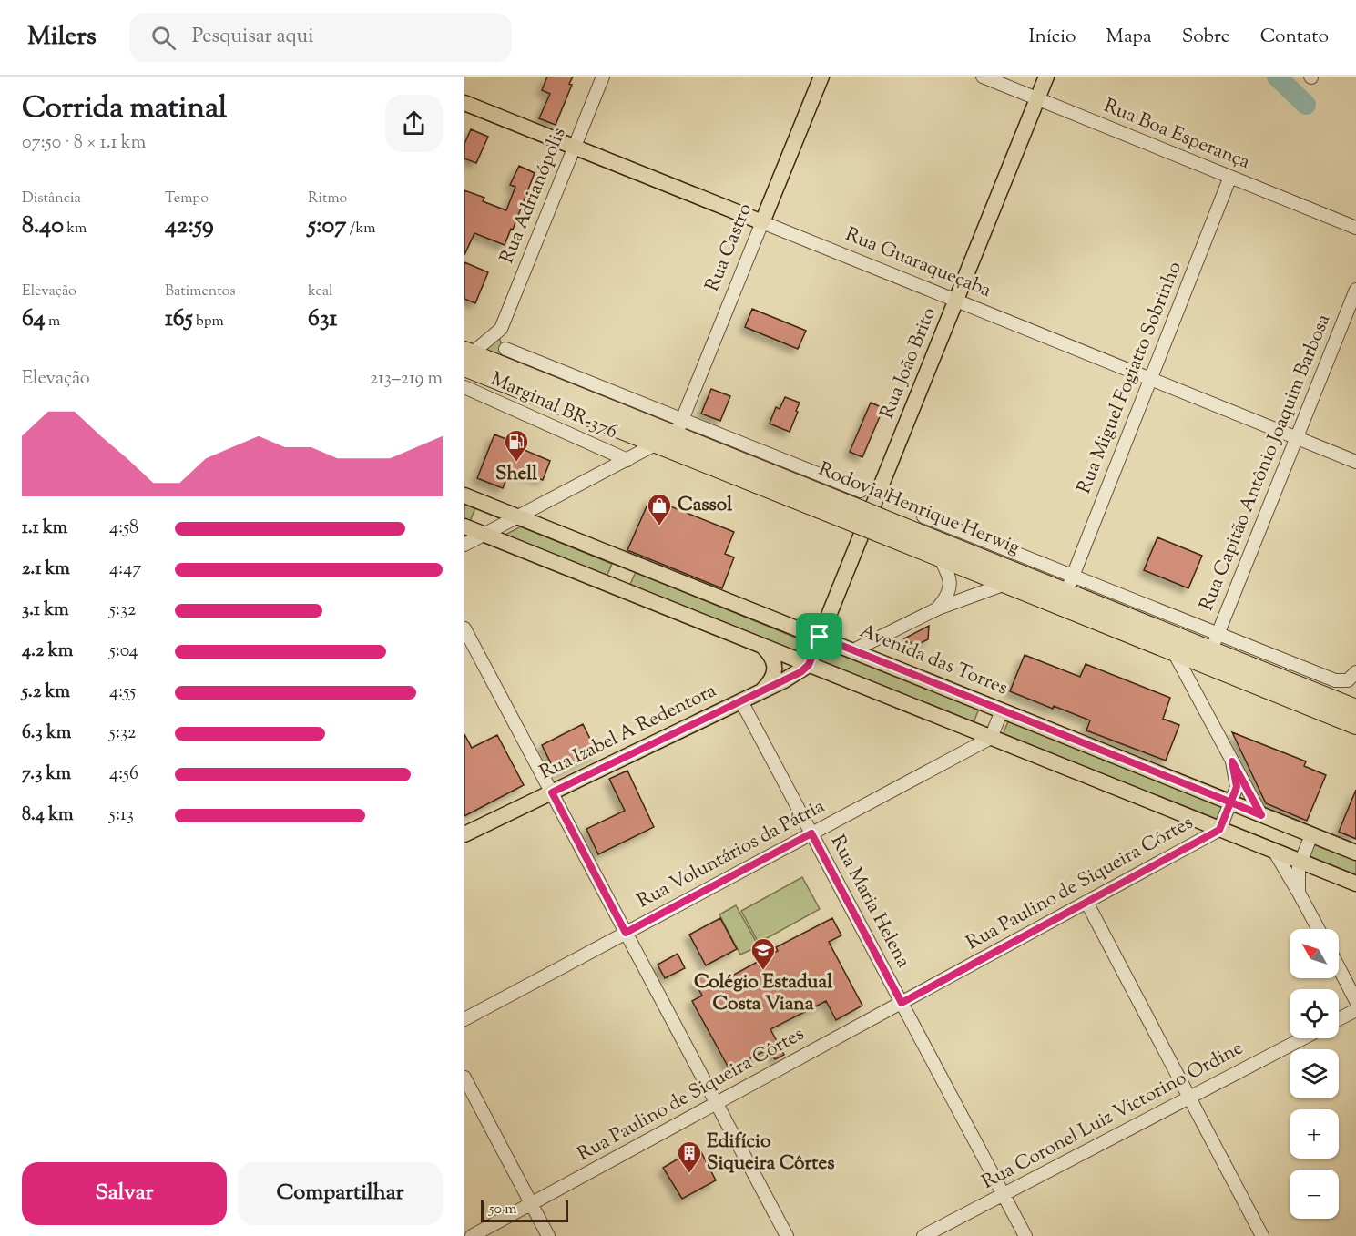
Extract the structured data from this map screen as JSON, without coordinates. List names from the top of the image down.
{
  "streets": {
    "highway": ["Rodovia Henrique Herwig"],
    "main road": [
      "Rua Castro",
      "Rua Guaraqueçaba",
      "Rua João Brito",
      "Avenida das Torres",
      "Rua Izabel A Redentora"
    ],
    "street": [
      "Rua Boa Esperança",
      "Rua Adrianópolis",
      "Rua Miguel Fogiatto Sobrinho",
      "Marginal BR-376",
      "Rua Capitão Antônio Joaquim Barbosa",
      "Rua Voluntários da Pátria",
      "Rua Paulino de Siqueira Côrtes",
      "Rua Maria Helena",
      "Rua Coronel Luiz Victorino Ordine"
    ]
  },
  "crossings": [
    ["Rua Boa Esperança", "Rua João Brito"],
    ["Rua Boa Esperança", "Rua Miguel Fogiatto Sobrinho"],
    ["Rua Adrianópolis", "Rua Guaraqueçaba"],
    ["Rua Adrianópolis", "Rodovia Henrique Herwig"],
    ["Rua Castro", "Rua Guaraqueçaba"],
    ["Rua Castro", "Rodovia Henrique Herwig"],
    ["Rua Guaraqueçaba", "Rua João Brito"],
    ["Rua Guaraqueçaba", "Rua Miguel Fogiatto Sobrinho"],
    ["Rua Guaraqueçaba", "Rua Capitão Antônio Joaquim Barbosa"],
    ["Rua João Brito", "Avenida das Torres"],
    ["Rua João Brito", "Rua Izabel A Redentora"],
    ["Rua Miguel Fogiatto Sobrinho", "Rodovia Henrique Herwig"],
    ["Rua Capitão Antônio Joaquim Barbosa", "Rodovia Henrique Herwig"],
    ["Avenida das Torres", "Rua Paulino de Siqueira Côrtes"],
    ["Rua Izabel A Redentora", "Rua Maria Helena"],
    ["Rua Voluntários da Pátria", "Rua Maria Helena"],
    ["Rua Paulino de Siqueira Côrtes", "Rua Maria Helena"],
    ["Rua Maria Helena", "Rua Coronel Luiz Victorino Ordine"]
  ],
  "places": {
    "fuel station": ["Shell"],
    "shop": ["Cassol"],
    "school or university": ["Colégio Estadual Costa Viana"],
    "building": ["Edifício Siqueira Côrtes"]
  },
  "scale_bar": "50 m",
  "north": "top left",
  "page": {
    "header": "Milers",
    "search": "Pesquisar aqui",
    "nav": [
      "Início",
      "Mapa",
      "Sobre",
      "Contato"
    ],
    "heading": ["Corrida matinal", "07:50 · 8 × 1.1 km"],
    "stats": [
      ["Distância", "8.40 km"],
      ["Tempo", "42:59"],
      ["Ritmo", "5:07 /km"],
      ["Elevação", "64 m"],
      ["Batimentos", "165 bpm"],
      ["kcal", "631"]
    ],
    "chart": ["Elevação", "213–219 m"],
    "list": [
      {
        "name": "1.1 km",
        "note": "4:58"
      },
      {
        "name": "2.1 km",
        "note": "4:47"
      },
      {
        "name": "3.1 km",
        "note": "5:32"
      },
      {
        "name": "4.2 km",
        "note": "5:04"
      },
      {
        "name": "5.2 km",
        "note": "4:55"
      },
      {
        "name": "6.3 km",
        "note": "5:32"
      },
      {
        "name": "7.3 km",
        "note": "4:56"
      },
      {
        "name": "8.4 km",
        "note": "5:13"
      }
    ],
    "map_buttons": ["+", "−"],
    "buttons": ["Salvar", "Compartilhar"],
    "scale": "50 m"
  }
}
